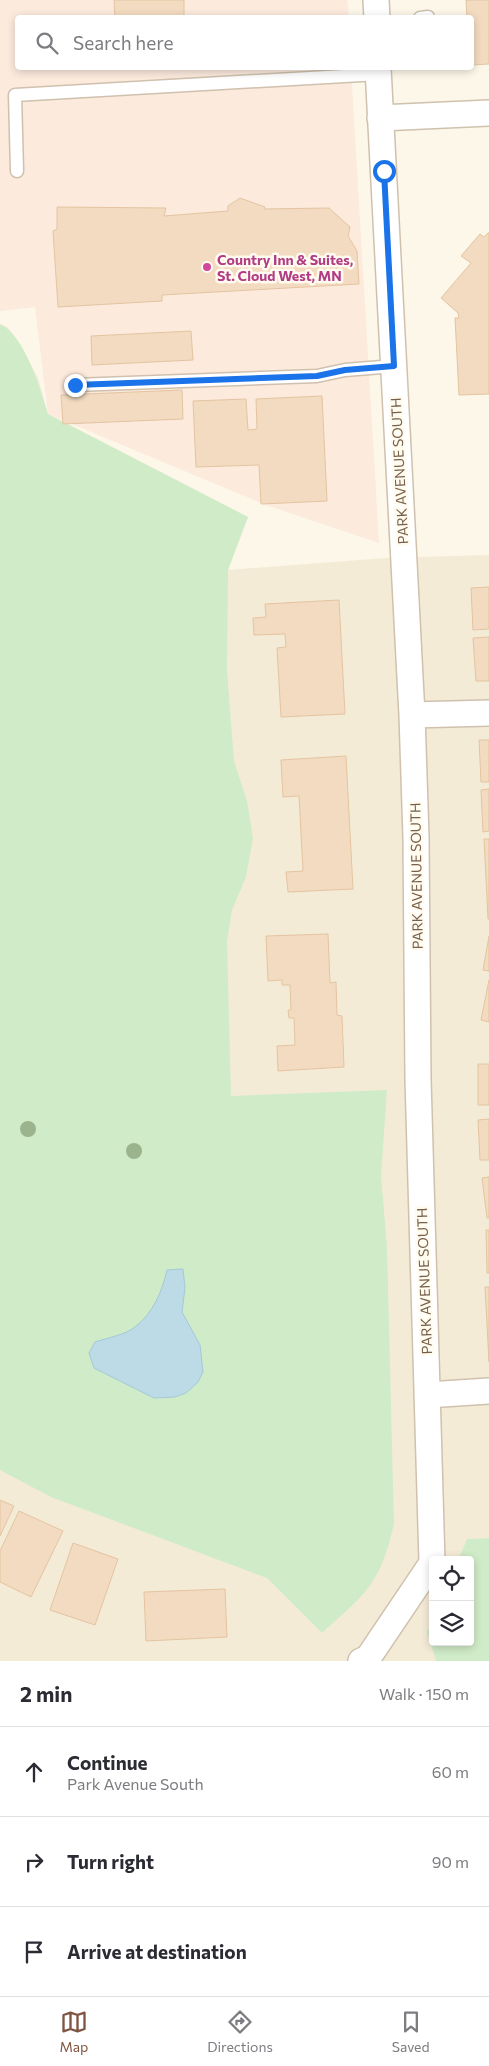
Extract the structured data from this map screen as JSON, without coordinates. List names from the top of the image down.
{
  "streets": {
    "street": ["PARK AVENUE SOUTH"]
  },
  "places": ["Country Inn & Suites, St. Cloud West, MN"],
  "page": {
    "search": "Search here",
    "heading": ["2 min", "Walk · 150 m"],
    "list": [
      ["Continue", "Park Avenue South", "60 m"],
      ["Turn right", "90 m"],
      "Arrive at destination"
    ],
    "nav": ["Map", "Directions", "Saved"]
  }
}
